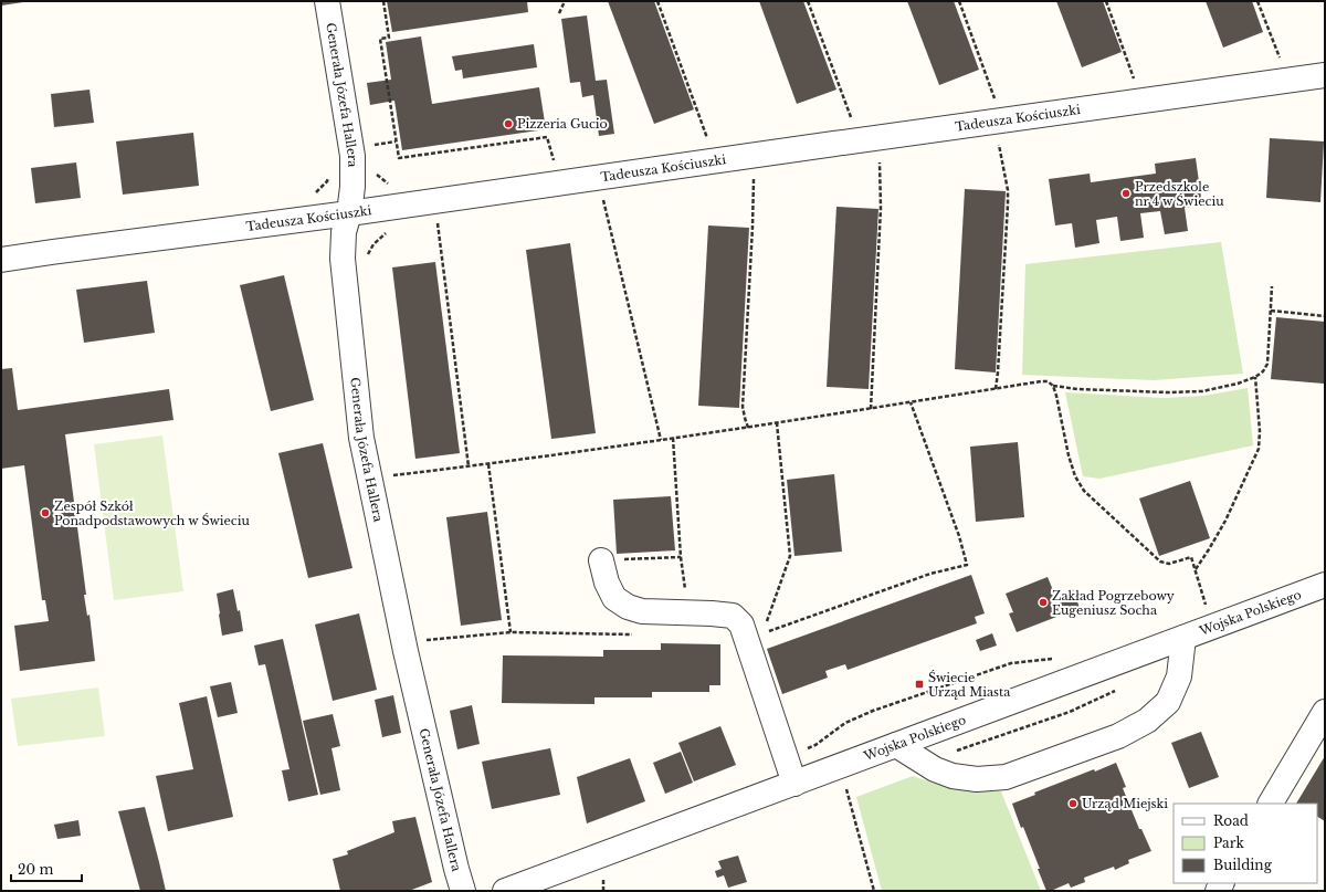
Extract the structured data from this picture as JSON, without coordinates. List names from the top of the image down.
{
  "streets": {
    "street": ["Generała Józefa Hallera", "Tadeusza Kościuszki", "Wojska Polskiego"]
  },
  "crossings": [
    ["Generała Józefa Hallera", "Tadeusza Kościuszki"]
  ],
  "places": {
    "other": [
      "Pizzeria Gucio",
      "Przedszkole nr 4 w Świeciu",
      "Zespół Szkół Ponadpodstawowych w Świeciu",
      "Zakład Pogrzebowy Eugeniusz Socha",
      "Urząd Miejski"
    ],
    "transit": ["Świecie Urząd Miasta"]
  },
  "legend": ["Road", "Park", "Building"],
  "scale_bar": "20 m"
}
